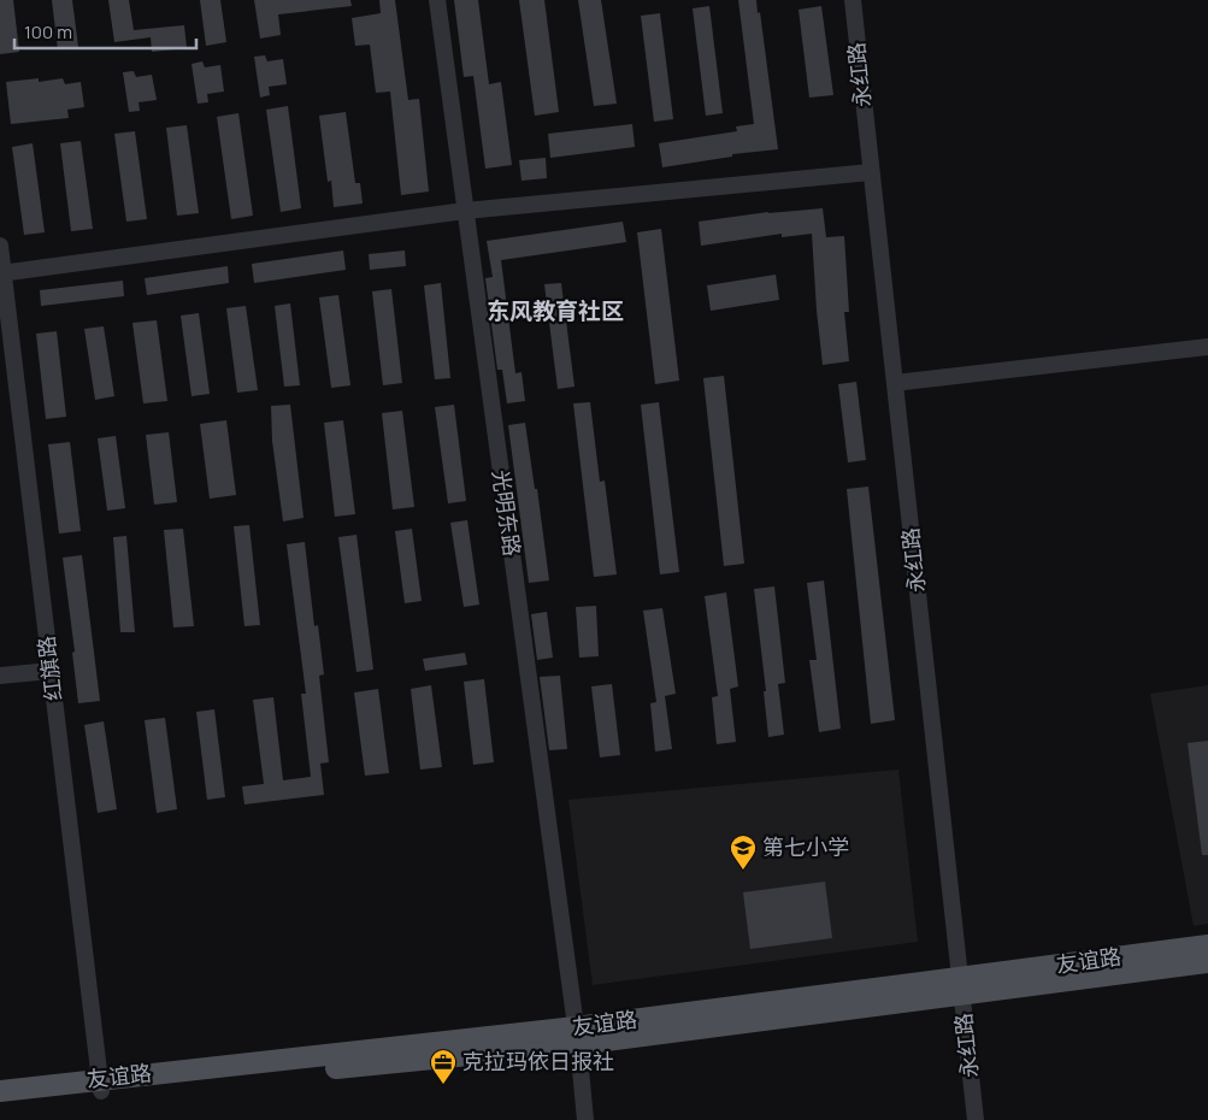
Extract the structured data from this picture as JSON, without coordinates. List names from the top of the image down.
{
  "streets": {
    "main road": ["友谊路"],
    "street": ["永红路", "光明东路", "红旗路"]
  },
  "crossings": [
    ["永红路", "友谊路"],
    ["光明东路", "友谊路"],
    ["红旗路", "友谊路"]
  ],
  "districts": ["东风教育社区"],
  "places": {
    "school or university": ["第七小学"],
    "office": ["克拉玛依日报社"]
  },
  "scale_bar": "100 m"
}
